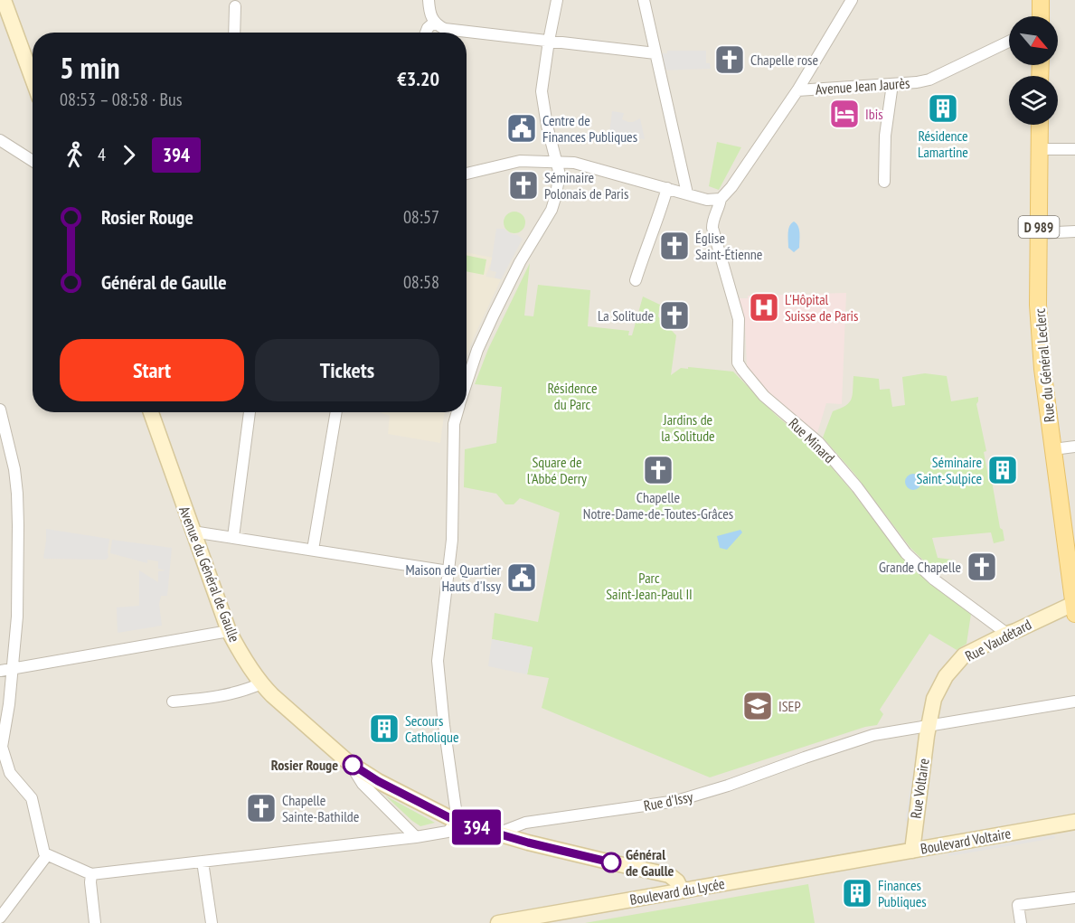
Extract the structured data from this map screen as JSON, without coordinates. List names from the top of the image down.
{
  "streets": {
    "main road": [
      "D 989",
      "Rue du Général Leclerc",
      "Avenue du Général de Gaulle",
      "Rue Vaudétard",
      "Rue Voltaire",
      "Boulevard Voltaire",
      "Boulevard du Lycée"
    ],
    "street": ["Avenue Jean Jaurès", "Rue Minard", "Rue d'Issy"]
  },
  "crossings": [
    ["Avenue Jean Jaurès", "Rue Minard"],
    ["Rue du Général Leclerc", "Rue Vaudétard"],
    ["Rue Minard", "Rue Vaudétard"],
    ["Avenue du Général de Gaulle", "Rue d'Issy"],
    ["Avenue du Général de Gaulle", "Boulevard du Lycée"],
    ["Rue Vaudétard", "Rue Voltaire"],
    ["Rue Vaudétard", "Rue d'Issy"],
    ["Rue Voltaire", "Rue d'Issy"],
    ["Rue Voltaire", "Boulevard Voltaire"],
    ["Boulevard Voltaire", "Boulevard du Lycée"]
  ],
  "parks": [
    "Résidence du Parc",
    "Jardins de la Solitude",
    "Square de l'Abbé Derry",
    "Parc Saint-Jean-Paul II"
  ],
  "places": {
    "church": [
      "Chapelle rose",
      "Séminaire Polonais de Paris",
      "Église Saint-Étienne",
      "La Solitude",
      "Chapelle Notre-Dame-de-Toutes-Grâces",
      "Grande Chapelle",
      "Chapelle Sainte-Bathilde"
    ],
    "building": [
      "Résidence Lamartine",
      "Séminaire Saint-Sulpice",
      "Secours Catholique",
      "Finances Publiques"
    ],
    "hotel": ["Ibis"],
    "public building": ["Centre de Finances Publiques", "Maison de Quartier Hauts d'Issy"],
    "hospital": ["L'Hôpital Suisse de Paris"],
    "school or university": ["ISEP"],
    "other": ["Rosier Rouge", "Général de Gaulle"]
  },
  "lines": ["bus line 394"],
  "north": "bottom right",
  "page": {
    "on_map": "394",
    "heading": ["5 min", "08:53 – 08:58 · Bus", "€3.20"],
    "legs": ["4", "394"],
    "list": [
      {
        "name": "Rosier Rouge",
        "value": "08:57"
      },
      {
        "name": "Général de Gaulle",
        "value": "08:58"
      }
    ],
    "buttons": ["Start", "Tickets"]
  }
}
